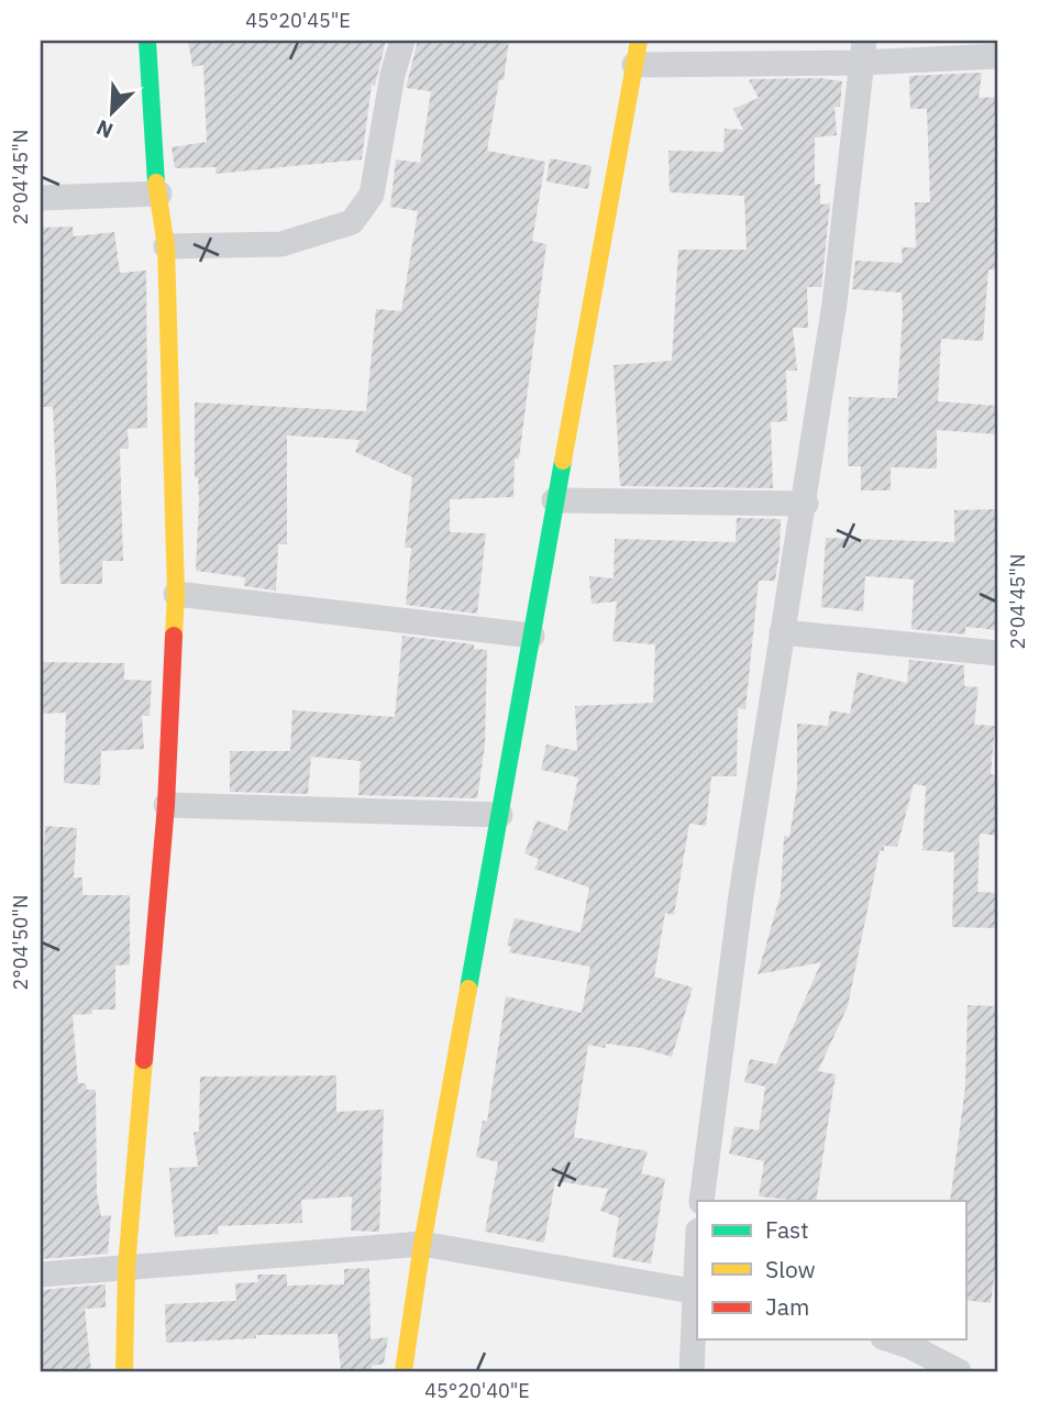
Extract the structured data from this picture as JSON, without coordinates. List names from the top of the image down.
{
  "legend": ["Fast", "Slow", "Jam"],
  "north": "bottom left",
  "coordinates": [
    "45°20'45\"E",
    "2°04'45\"N",
    "2°04'50\"N",
    "45°20'40\"E"
  ]
}
